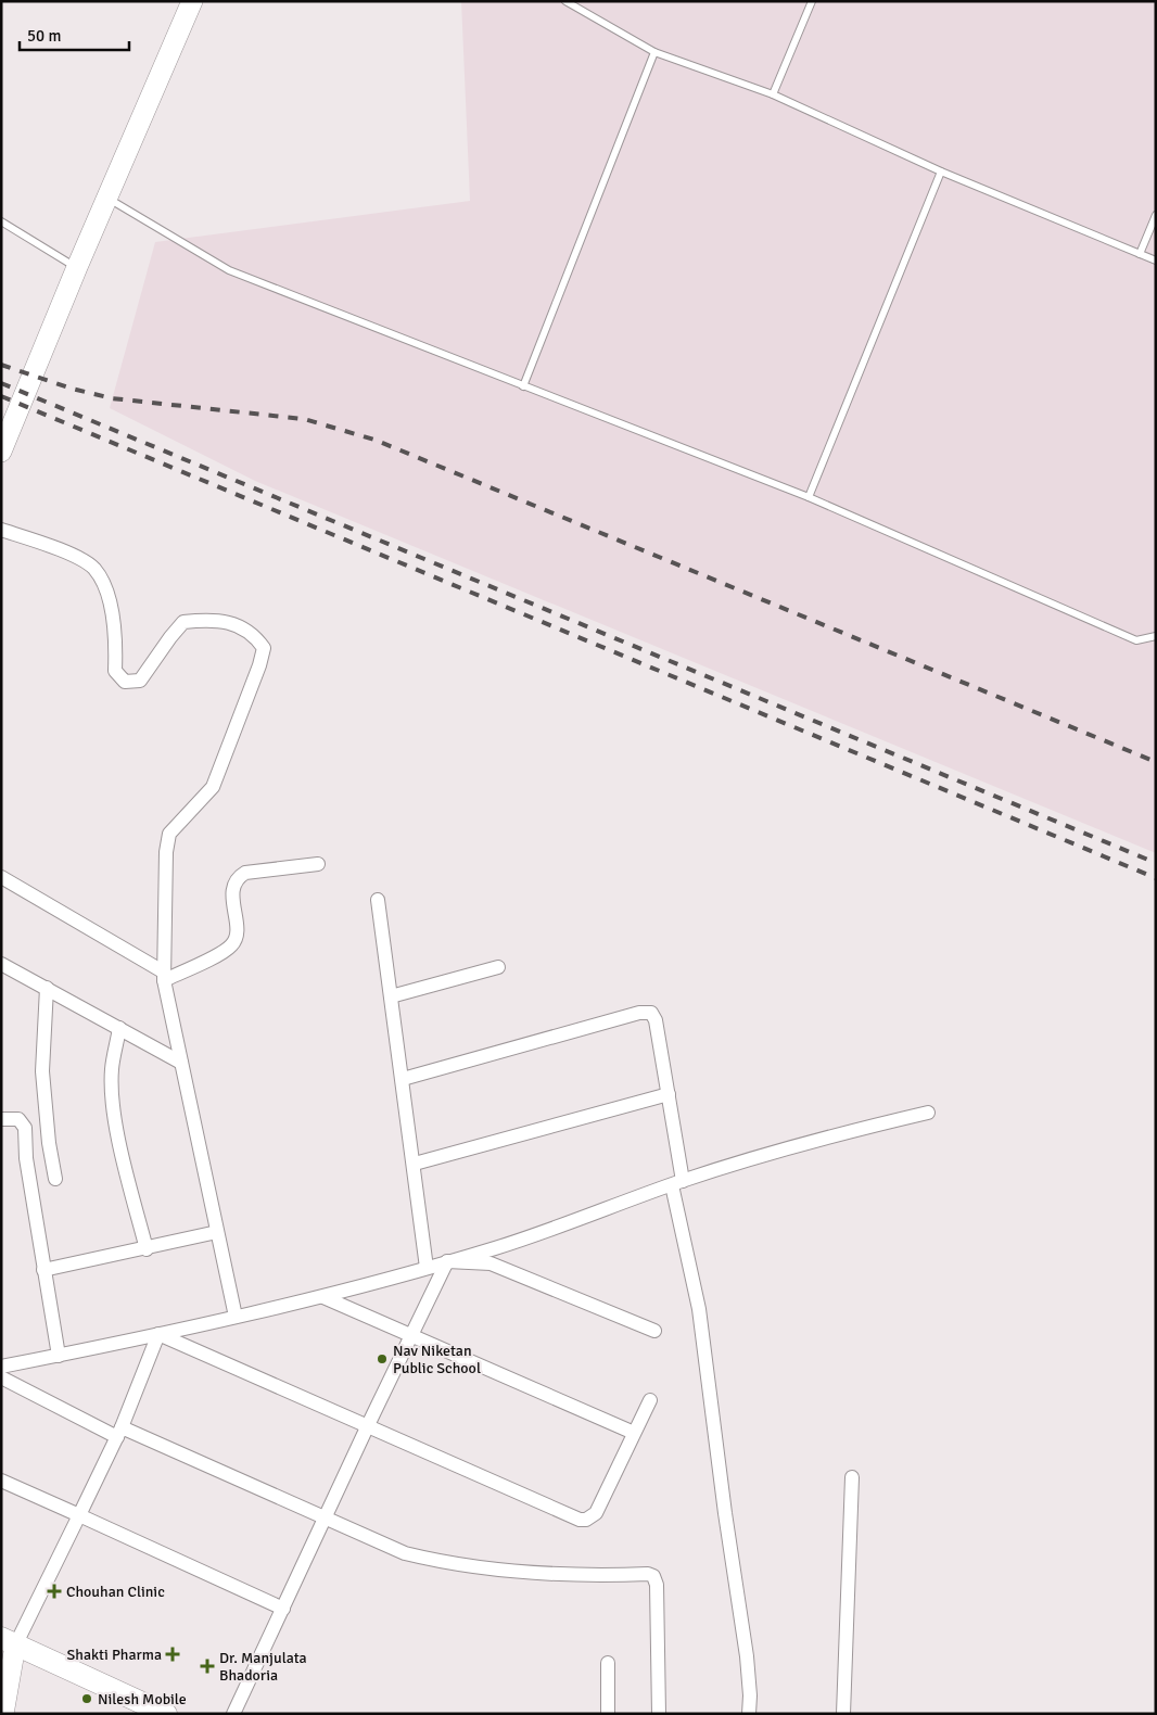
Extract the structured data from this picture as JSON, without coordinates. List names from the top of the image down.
{
  "places": {
    "other": ["Nav Niketan Public School", "Nilesh Mobile"],
    "health": ["Chouhan Clinic", "Shakti Pharma", "Dr. Manjulata Bhadoria"]
  },
  "scale_bar": "50 m"
}
